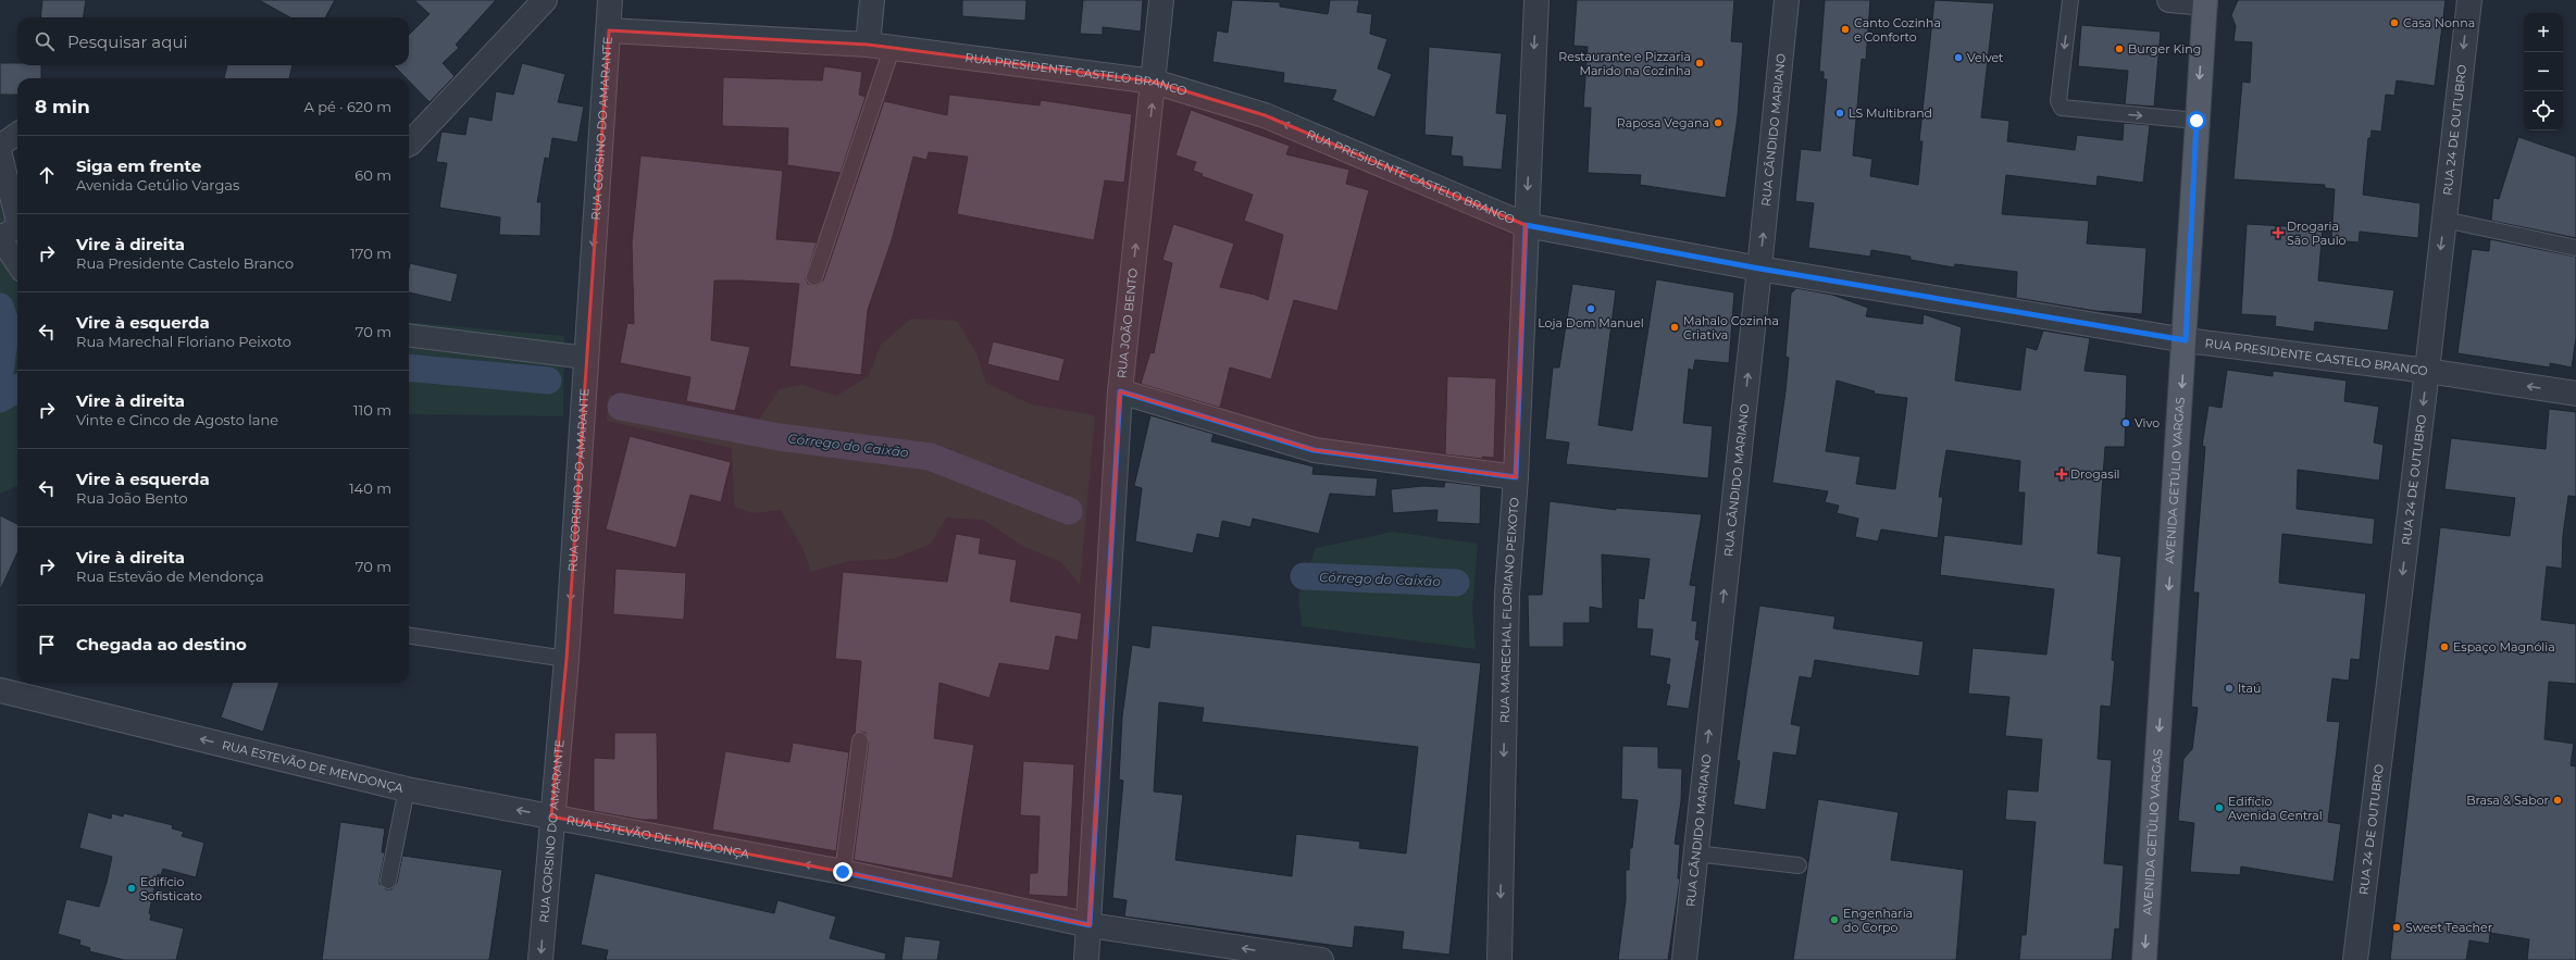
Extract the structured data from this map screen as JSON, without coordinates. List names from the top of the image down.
{
  "streets": {
    "main road": ["AVENIDA GETÚLIO VARGAS"],
    "street": [
      "RUA PRESIDENTE CASTELO BRANCO",
      "RUA CORSINO DO AMARANTE",
      "RUA CÂNDIDO MARIANO",
      "RUA 24 DE OUTUBRO",
      "RUA JOÃO BENTO",
      "RUA MARECHAL FLORIANO PEIXOTO",
      "RUA ESTEVÃO DE MENDONÇA"
    ]
  },
  "crossings": [
    ["RUA PRESIDENTE CASTELO BRANCO", "RUA CORSINO DO AMARANTE"],
    ["RUA PRESIDENTE CASTELO BRANCO", "RUA CÂNDIDO MARIANO"],
    ["RUA PRESIDENTE CASTELO BRANCO", "RUA 24 DE OUTUBRO"],
    ["RUA PRESIDENTE CASTELO BRANCO", "RUA JOÃO BENTO"],
    ["RUA PRESIDENTE CASTELO BRANCO", "AVENIDA GETÚLIO VARGAS"],
    ["RUA PRESIDENTE CASTELO BRANCO", "RUA MARECHAL FLORIANO PEIXOTO"],
    ["RUA CORSINO DO AMARANTE", "RUA ESTEVÃO DE MENDONÇA"],
    ["RUA JOÃO BENTO", "RUA ESTEVÃO DE MENDONÇA"]
  ],
  "one_way": [
    "RUA CORSINO DO AMARANTE",
    "RUA CÂNDIDO MARIANO",
    "RUA 24 DE OUTUBRO",
    "AVENIDA GETÚLIO VARGAS",
    "RUA MARECHAL FLORIANO PEIXOTO",
    "RUA ESTEVÃO DE MENDONÇA"
  ],
  "water": ["Córrego do Caixão"],
  "places": {
    "other": [
      "Casa Nonna",
      "Canto Cozinha e Conforto",
      "Burger King",
      "Velvet",
      "Restaurante e Pizzaria Marido na Cozinha",
      "LS Multibrand",
      "Raposa Vegana",
      "Loja Dom Manuel",
      "Mahalo Cozinha Criativa",
      "Vivo",
      "Espaço Magnólia",
      "Itaú",
      "Brasa & Sabor",
      "Edifício Avenida Central",
      "Edifício Sofisticato",
      "Engenharia do Corpo",
      "Sweet Teacher"
    ],
    "health": ["Drogaria São Paulo", "Drogasil"]
  },
  "page": {
    "map_buttons": ["+", "−"],
    "search": "Pesquisar aqui",
    "heading": ["8 min", "A pé · 620 m"],
    "list": [
      ["Siga em frente", "Avenida Getúlio Vargas", "60 m"],
      ["Vire à direita", "Rua Presidente Castelo Branco", "170 m"],
      ["Vire à esquerda", "Rua Marechal Floriano Peixoto", "70 m"],
      ["Vire à direita", "Vinte e Cinco de Agosto lane", "110 m"],
      ["Vire à esquerda", "Rua João Bento", "140 m"],
      ["Vire à direita", "Rua Estevão de Mendonça", "70 m"],
      "Chegada ao destino"
    ]
  }
}
